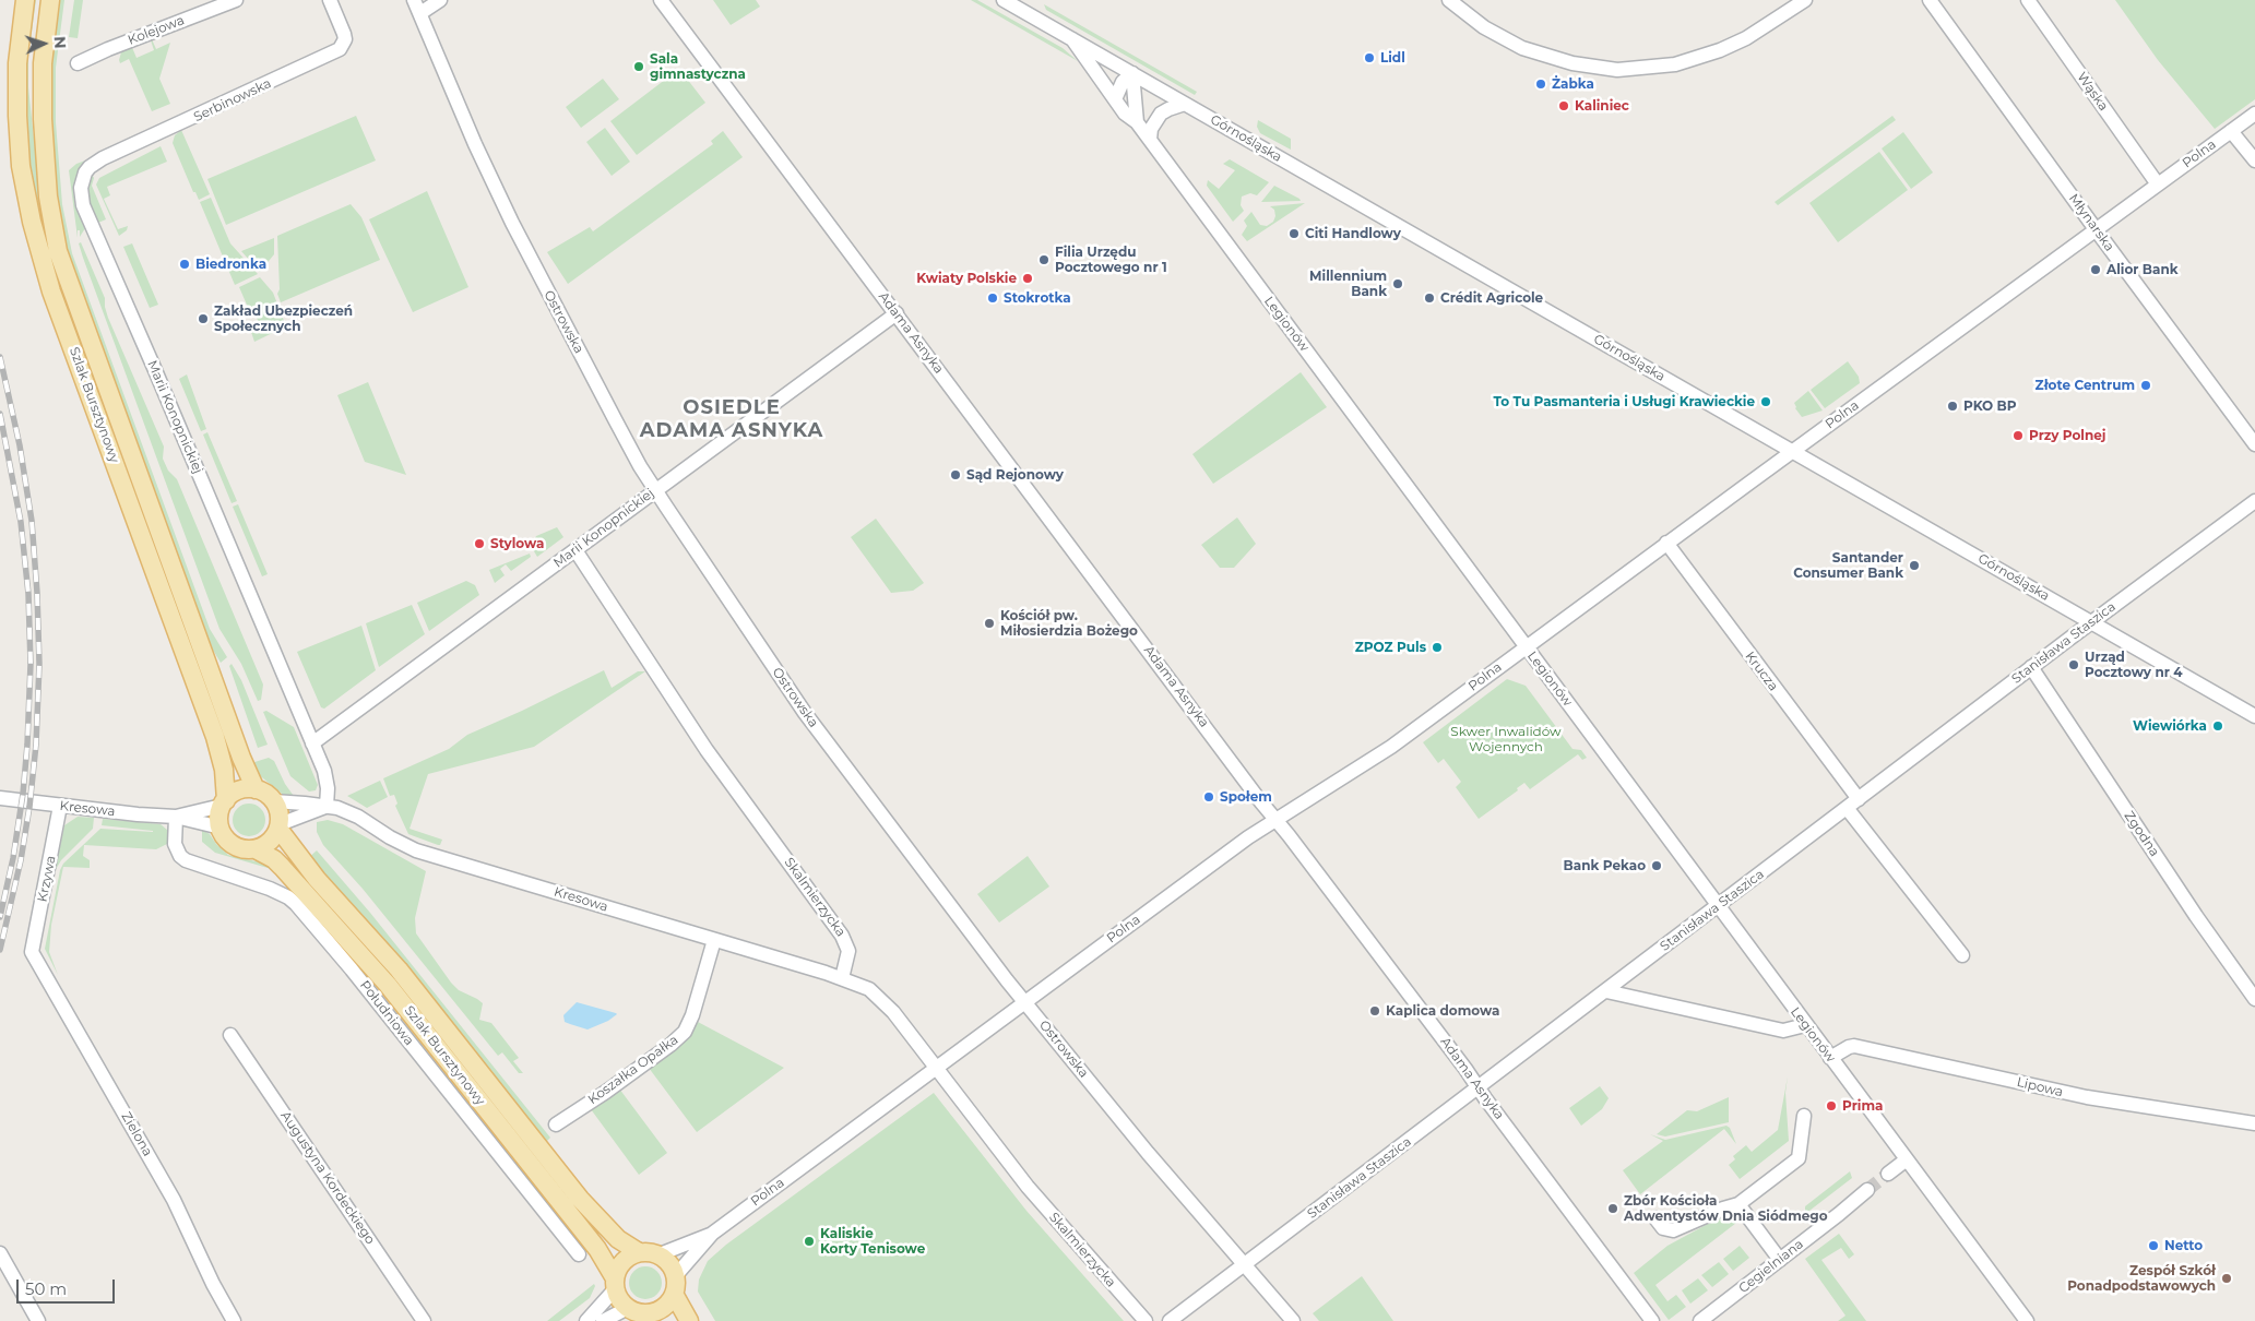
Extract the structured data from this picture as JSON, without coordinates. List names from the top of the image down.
{
  "streets": {
    "main road": ["Szlak Bursztynowy"],
    "street": [
      "Kolejowa",
      "Wąska",
      "Serbinowska",
      "Górnośląska",
      "Polna",
      "Młynarska",
      "Ostrowska",
      "Legionów",
      "Adama Asnyka",
      "Marii Konopnickiej",
      "Stanisława Staszica",
      "Krucza",
      "Kresowa",
      "Zgodna",
      "Krzywa",
      "Skalmierzycka",
      "Południowa",
      "Koszałka Opałka",
      "Lipowa",
      "Zielona",
      "Augustyna Kordeckiego",
      "Cegielniana"
    ]
  },
  "crossings": [
    ["Wąska", "Polna"],
    ["Serbinowska", "Marii Konopnickiej"],
    ["Górnośląska", "Polna"],
    ["Górnośląska", "Legionów"],
    ["Górnośląska", "Stanisława Staszica"],
    ["Polna", "Młynarska"],
    ["Polna", "Ostrowska"],
    ["Polna", "Legionów"],
    ["Polna", "Adama Asnyka"],
    ["Polna", "Szlak Bursztynowy"],
    ["Polna", "Krucza"],
    ["Polna", "Skalmierzycka"],
    ["Ostrowska", "Marii Konopnickiej"],
    ["Ostrowska", "Stanisława Staszica"],
    ["Legionów", "Stanisława Staszica"],
    ["Legionów", "Lipowa"],
    ["Adama Asnyka", "Marii Konopnickiej"],
    ["Adama Asnyka", "Stanisława Staszica"],
    ["Szlak Bursztynowy", "Kresowa"],
    ["Marii Konopnickiej", "Kresowa"],
    ["Marii Konopnickiej", "Skalmierzycka"],
    ["Stanisława Staszica", "Krucza"],
    ["Stanisława Staszica", "Zgodna"],
    ["Kresowa", "Krzywa"],
    ["Kresowa", "Skalmierzycka"],
    ["Kresowa", "Południowa"],
    ["Kresowa", "Koszałka Opałka"],
    ["Krzywa", "Zielona"]
  ],
  "districts": ["OSIEDLE ADAMA ASNYKA"],
  "parks": ["Skwer Inwalidów Wojennych"],
  "places": [
    "Lidl",
    "Sala gimnastyczna",
    "Żabka",
    "Kaliniec",
    "Citi Handlowy",
    "Filia Urzędu Pocztowego nr 1",
    "Biedronka",
    "Alior Bank",
    "Kwiaty Polskie",
    "Millennium Bank",
    "Stokrotka",
    "Crédit Agricole",
    "Zakład Ubezpieczeń Społecznych",
    "Złote Centrum",
    "To Tu Pasmanteria i Usługi Krawieckie",
    "PKO BP",
    "Przy Polnej",
    "Sąd Rejonowy",
    "Stylowa",
    "Santander Consumer Bank",
    "Kościół pw. Miłosierdzia Bożego",
    "ZPOZ Puls",
    "Urząd Pocztowy nr 4",
    "Wiewiórka",
    "Społem",
    "Bank Pekao",
    "Kaplica domowa",
    "Prima",
    "Zbór Kościoła Adwentystów Dnia Siódmego",
    "Kaliskie Korty Tenisowe",
    "Netto",
    "Zespół Szkół Ponadpodstawowych"
  ],
  "scale_bar": "50 m",
  "north": "right"
}
